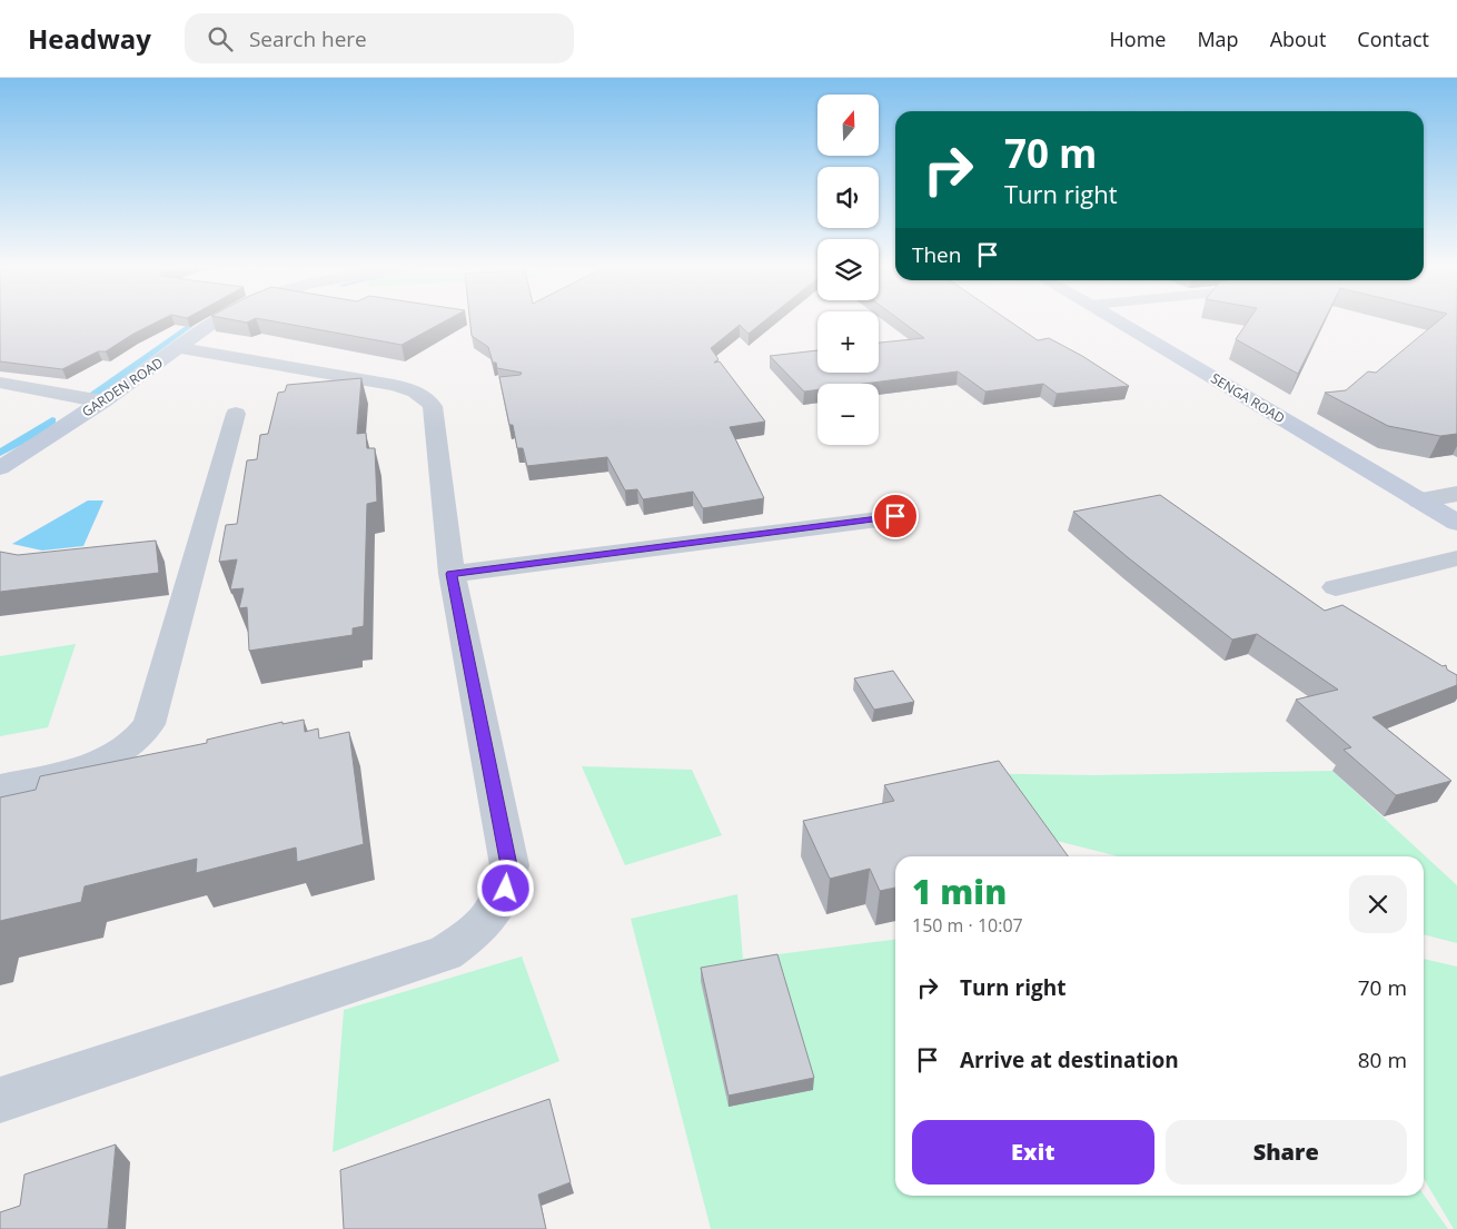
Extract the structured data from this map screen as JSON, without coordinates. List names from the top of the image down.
{
  "streets": {
    "street": ["GARDEN ROAD", "SENGA ROAD"]
  },
  "north": "top",
  "page": {
    "header": "Headway",
    "search": "Search here",
    "nav": [
      "Home",
      "Map",
      "About",
      "Contact"
    ],
    "map_buttons": ["+", "−"],
    "turn": ["70 m", "Turn right"],
    "then": "Then",
    "heading": ["1 min", "150 m · 10:07"],
    "list": [
      {
        "name": "Turn right",
        "value": "70 m"
      },
      {
        "name": "Arrive at destination",
        "value": "80 m"
      }
    ],
    "buttons": ["Exit", "Share"]
  }
}
